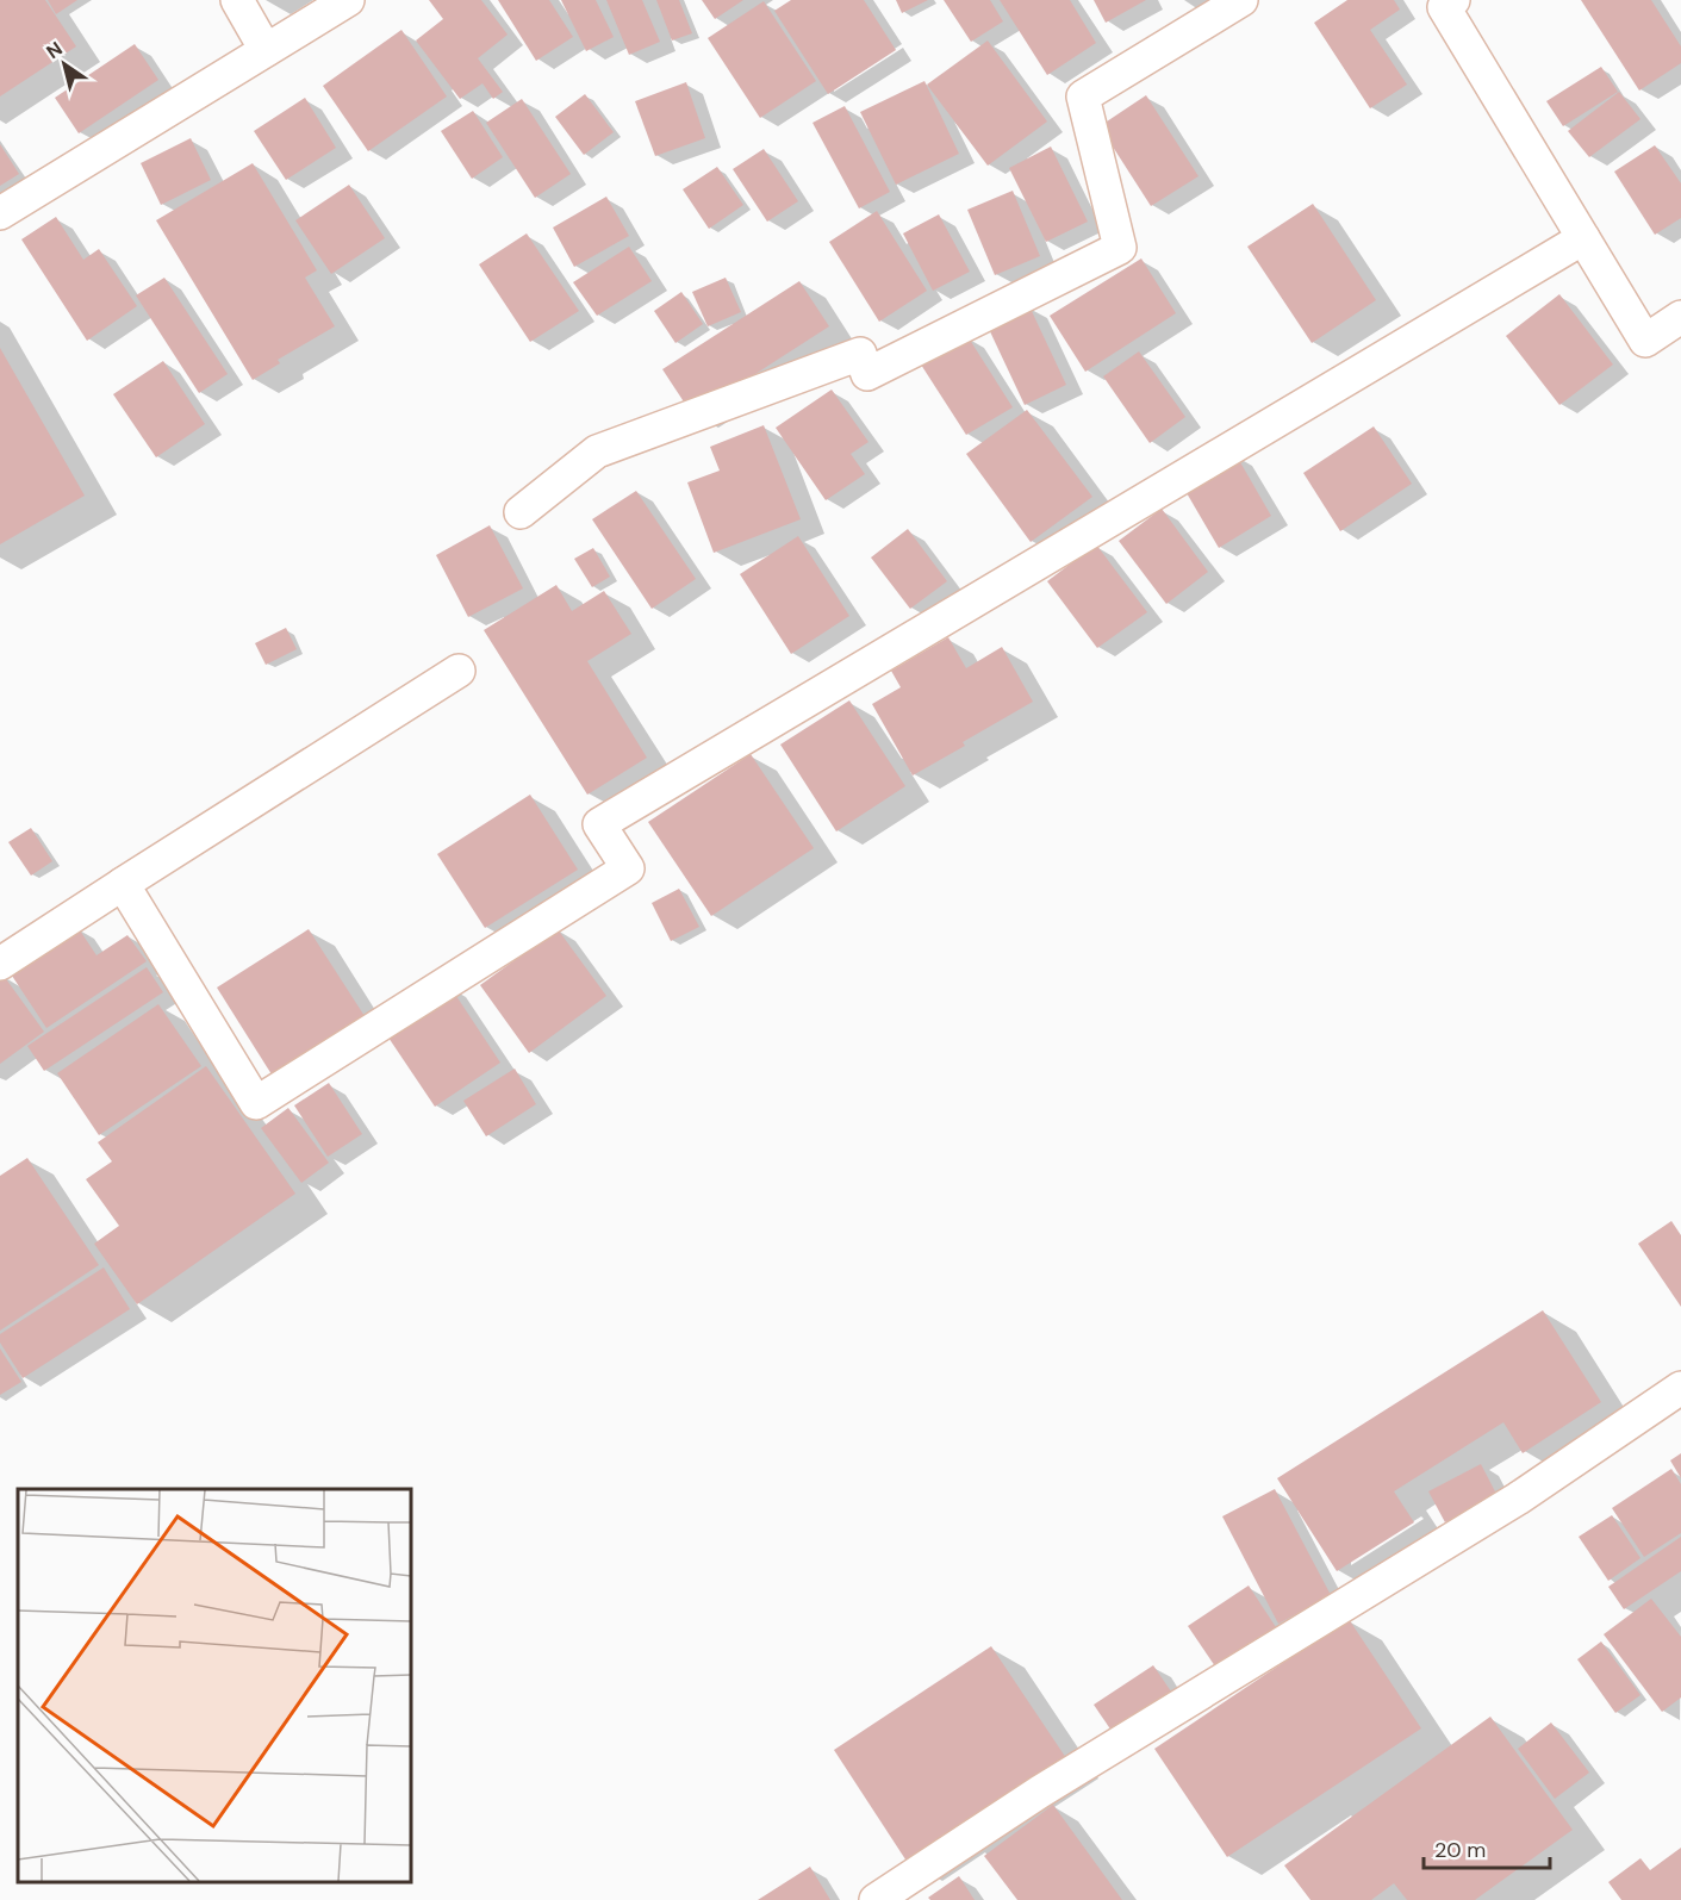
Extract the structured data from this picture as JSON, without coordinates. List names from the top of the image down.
{
  "scale_bar": "20 m",
  "north": "top left"
}
